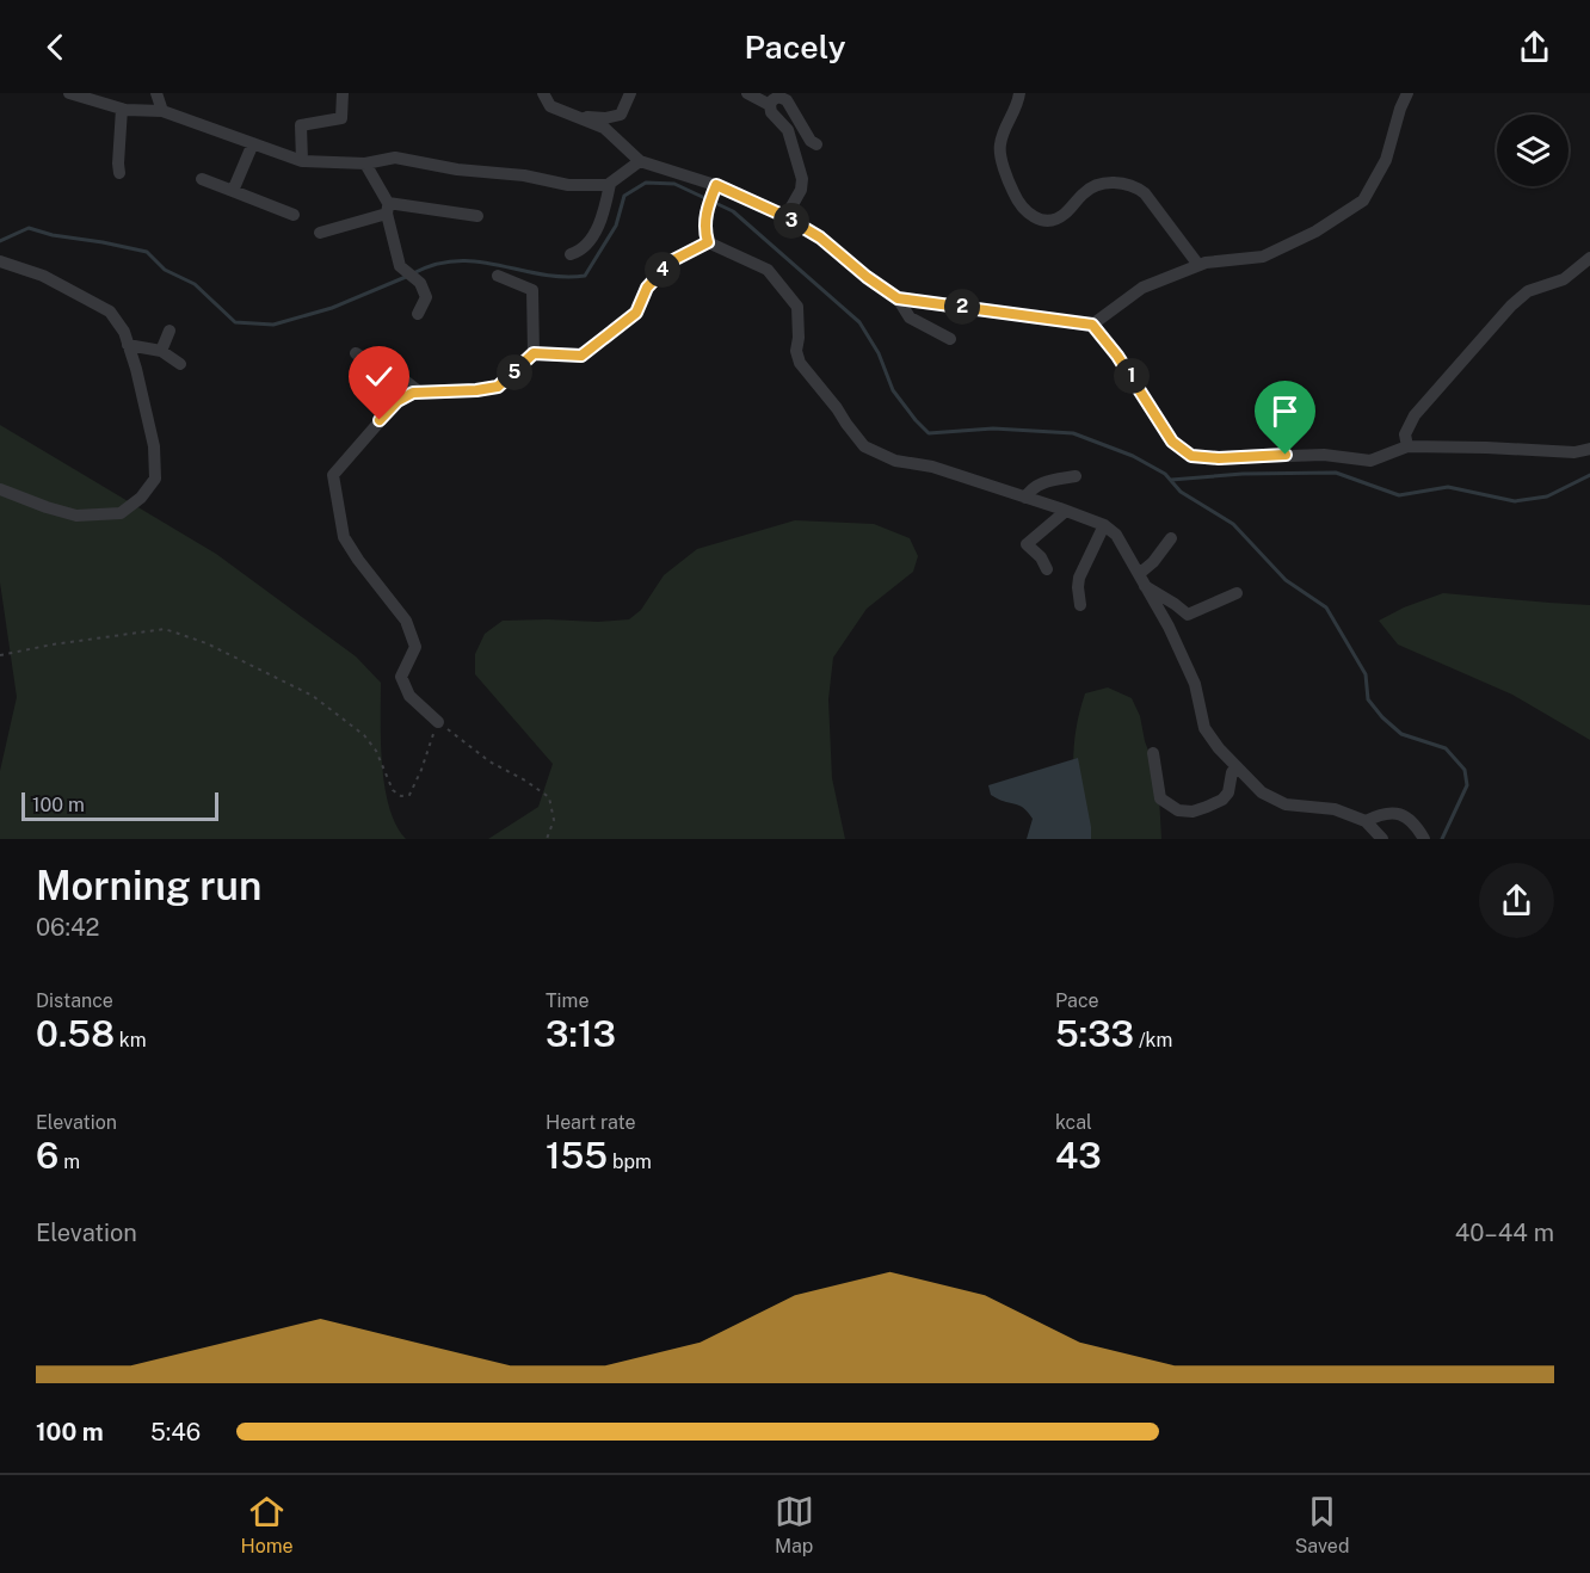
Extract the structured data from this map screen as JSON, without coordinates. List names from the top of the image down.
{
  "scale_bar": "100 m",
  "page": {
    "header": "Pacely",
    "pins": [
      "3",
      "4",
      "2",
      "5",
      "1"
    ],
    "scale": "100 m",
    "heading": ["Morning run", "06:42"],
    "stats": [
      ["Distance", "0.58 km"],
      ["Time", "3:13"],
      ["Pace", "5:33 /km"],
      ["Elevation", "6 m"],
      ["Heart rate", "155 bpm"],
      ["kcal", "43"]
    ],
    "chart": ["Elevation", "40–44 m"],
    "list": [
      {
        "name": "100 m",
        "note": "5:46"
      }
    ],
    "tabs": ["Home", "Map", "Saved"]
  }
}
